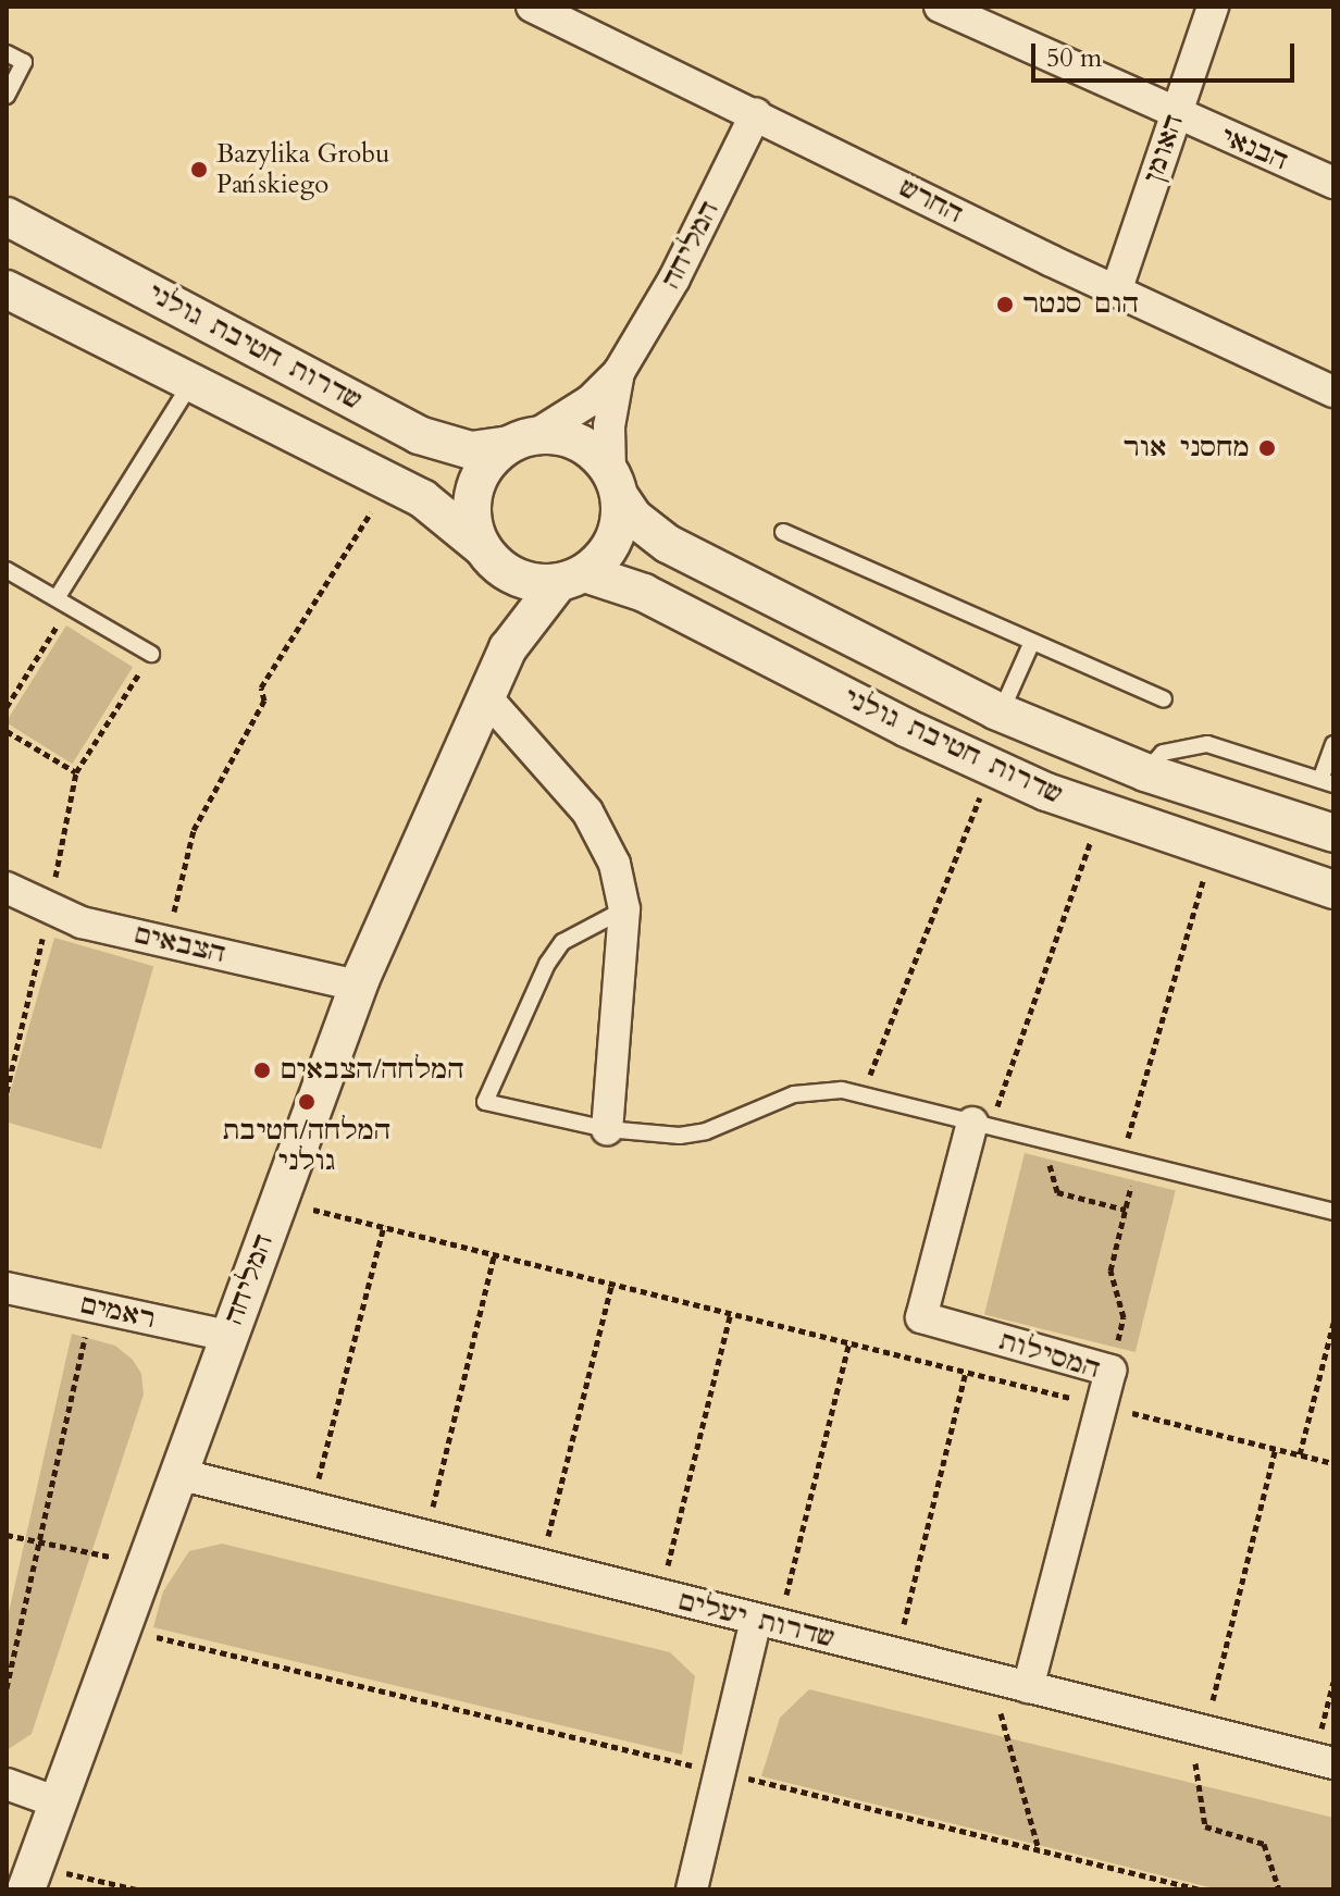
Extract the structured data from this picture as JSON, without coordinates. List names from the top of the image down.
{
  "streets": {
    "street": [
      "האומן",
      "הבנאי",
      "החרש",
      "המליחה",
      "שדרות חטיבת גולני",
      "הצבאים",
      "ראמים",
      "המסילות",
      "שדרות יעלים"
    ]
  },
  "crossings": [
    ["האומן", "הבנאי"],
    ["האומן", "החרש"],
    ["החרש", "המליחה"],
    ["המליחה", "שדרות חטיבת גולני"],
    ["המליחה", "הצבאים"],
    ["המליחה", "ראמים"],
    ["המליחה", "שדרות יעלים"],
    ["המסילות", "שדרות יעלים"]
  ],
  "places": [
    "Bazylika Grobu Pańskiego",
    "הום סנטר",
    "מחסני אור",
    "המלחה/הצבאים",
    "המלחה/חטיבת גולני"
  ],
  "scale_bar": "50 m"
}
